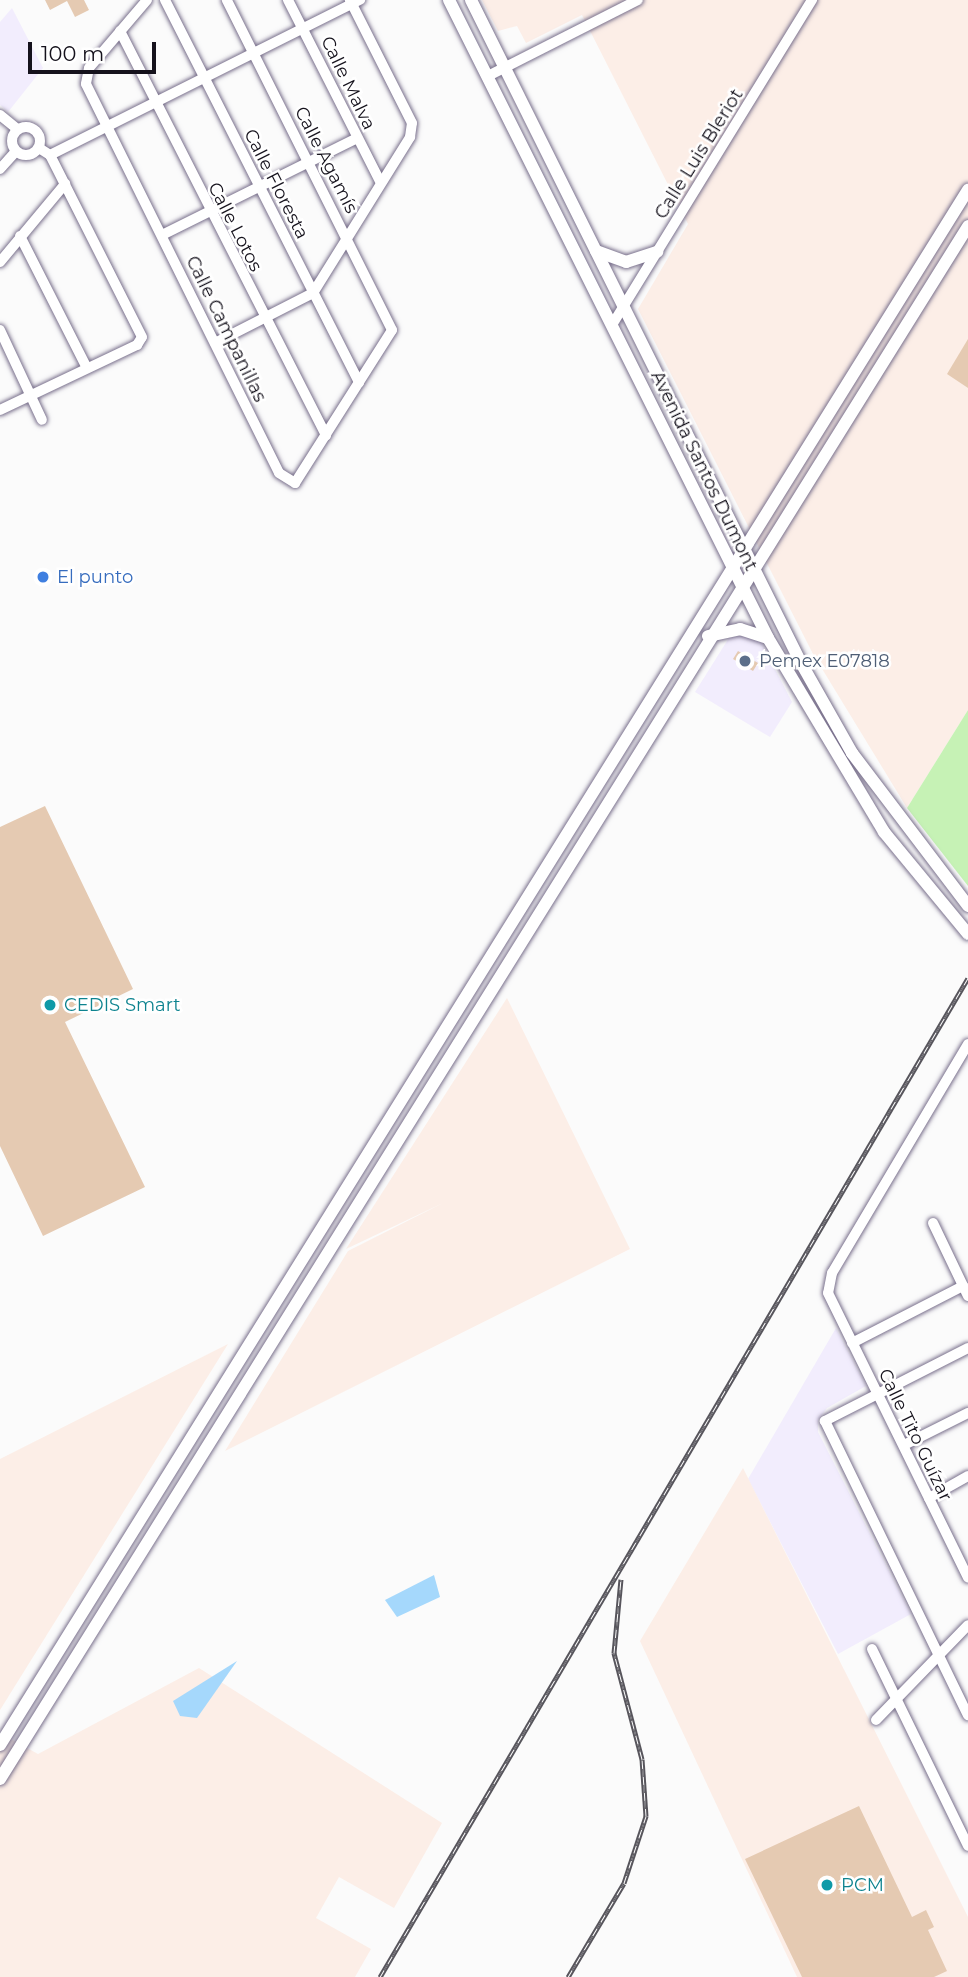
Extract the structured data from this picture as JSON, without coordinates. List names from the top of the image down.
{
  "streets": {
    "main road": ["Avenida Santos Dumont"],
    "street": [
      "Calle Malva",
      "Calle Luis Bleriot",
      "Calle Agamís",
      "Calle Floresta",
      "Calle Lotos",
      "Calle Campanillas",
      "Calle Tito Guízar"
    ]
  },
  "crossings": [
    ["Calle Luis Bleriot", "Avenida Santos Dumont"],
    ["Calle Agamís", "Calle Campanillas"],
    ["Calle Floresta", "Calle Campanillas"],
    ["Calle Lotos", "Calle Campanillas"]
  ],
  "places": [
    "El punto",
    "Pemex E07818",
    "CEDIS Smart",
    "PCM"
  ],
  "scale_bar": "100 m"
}
